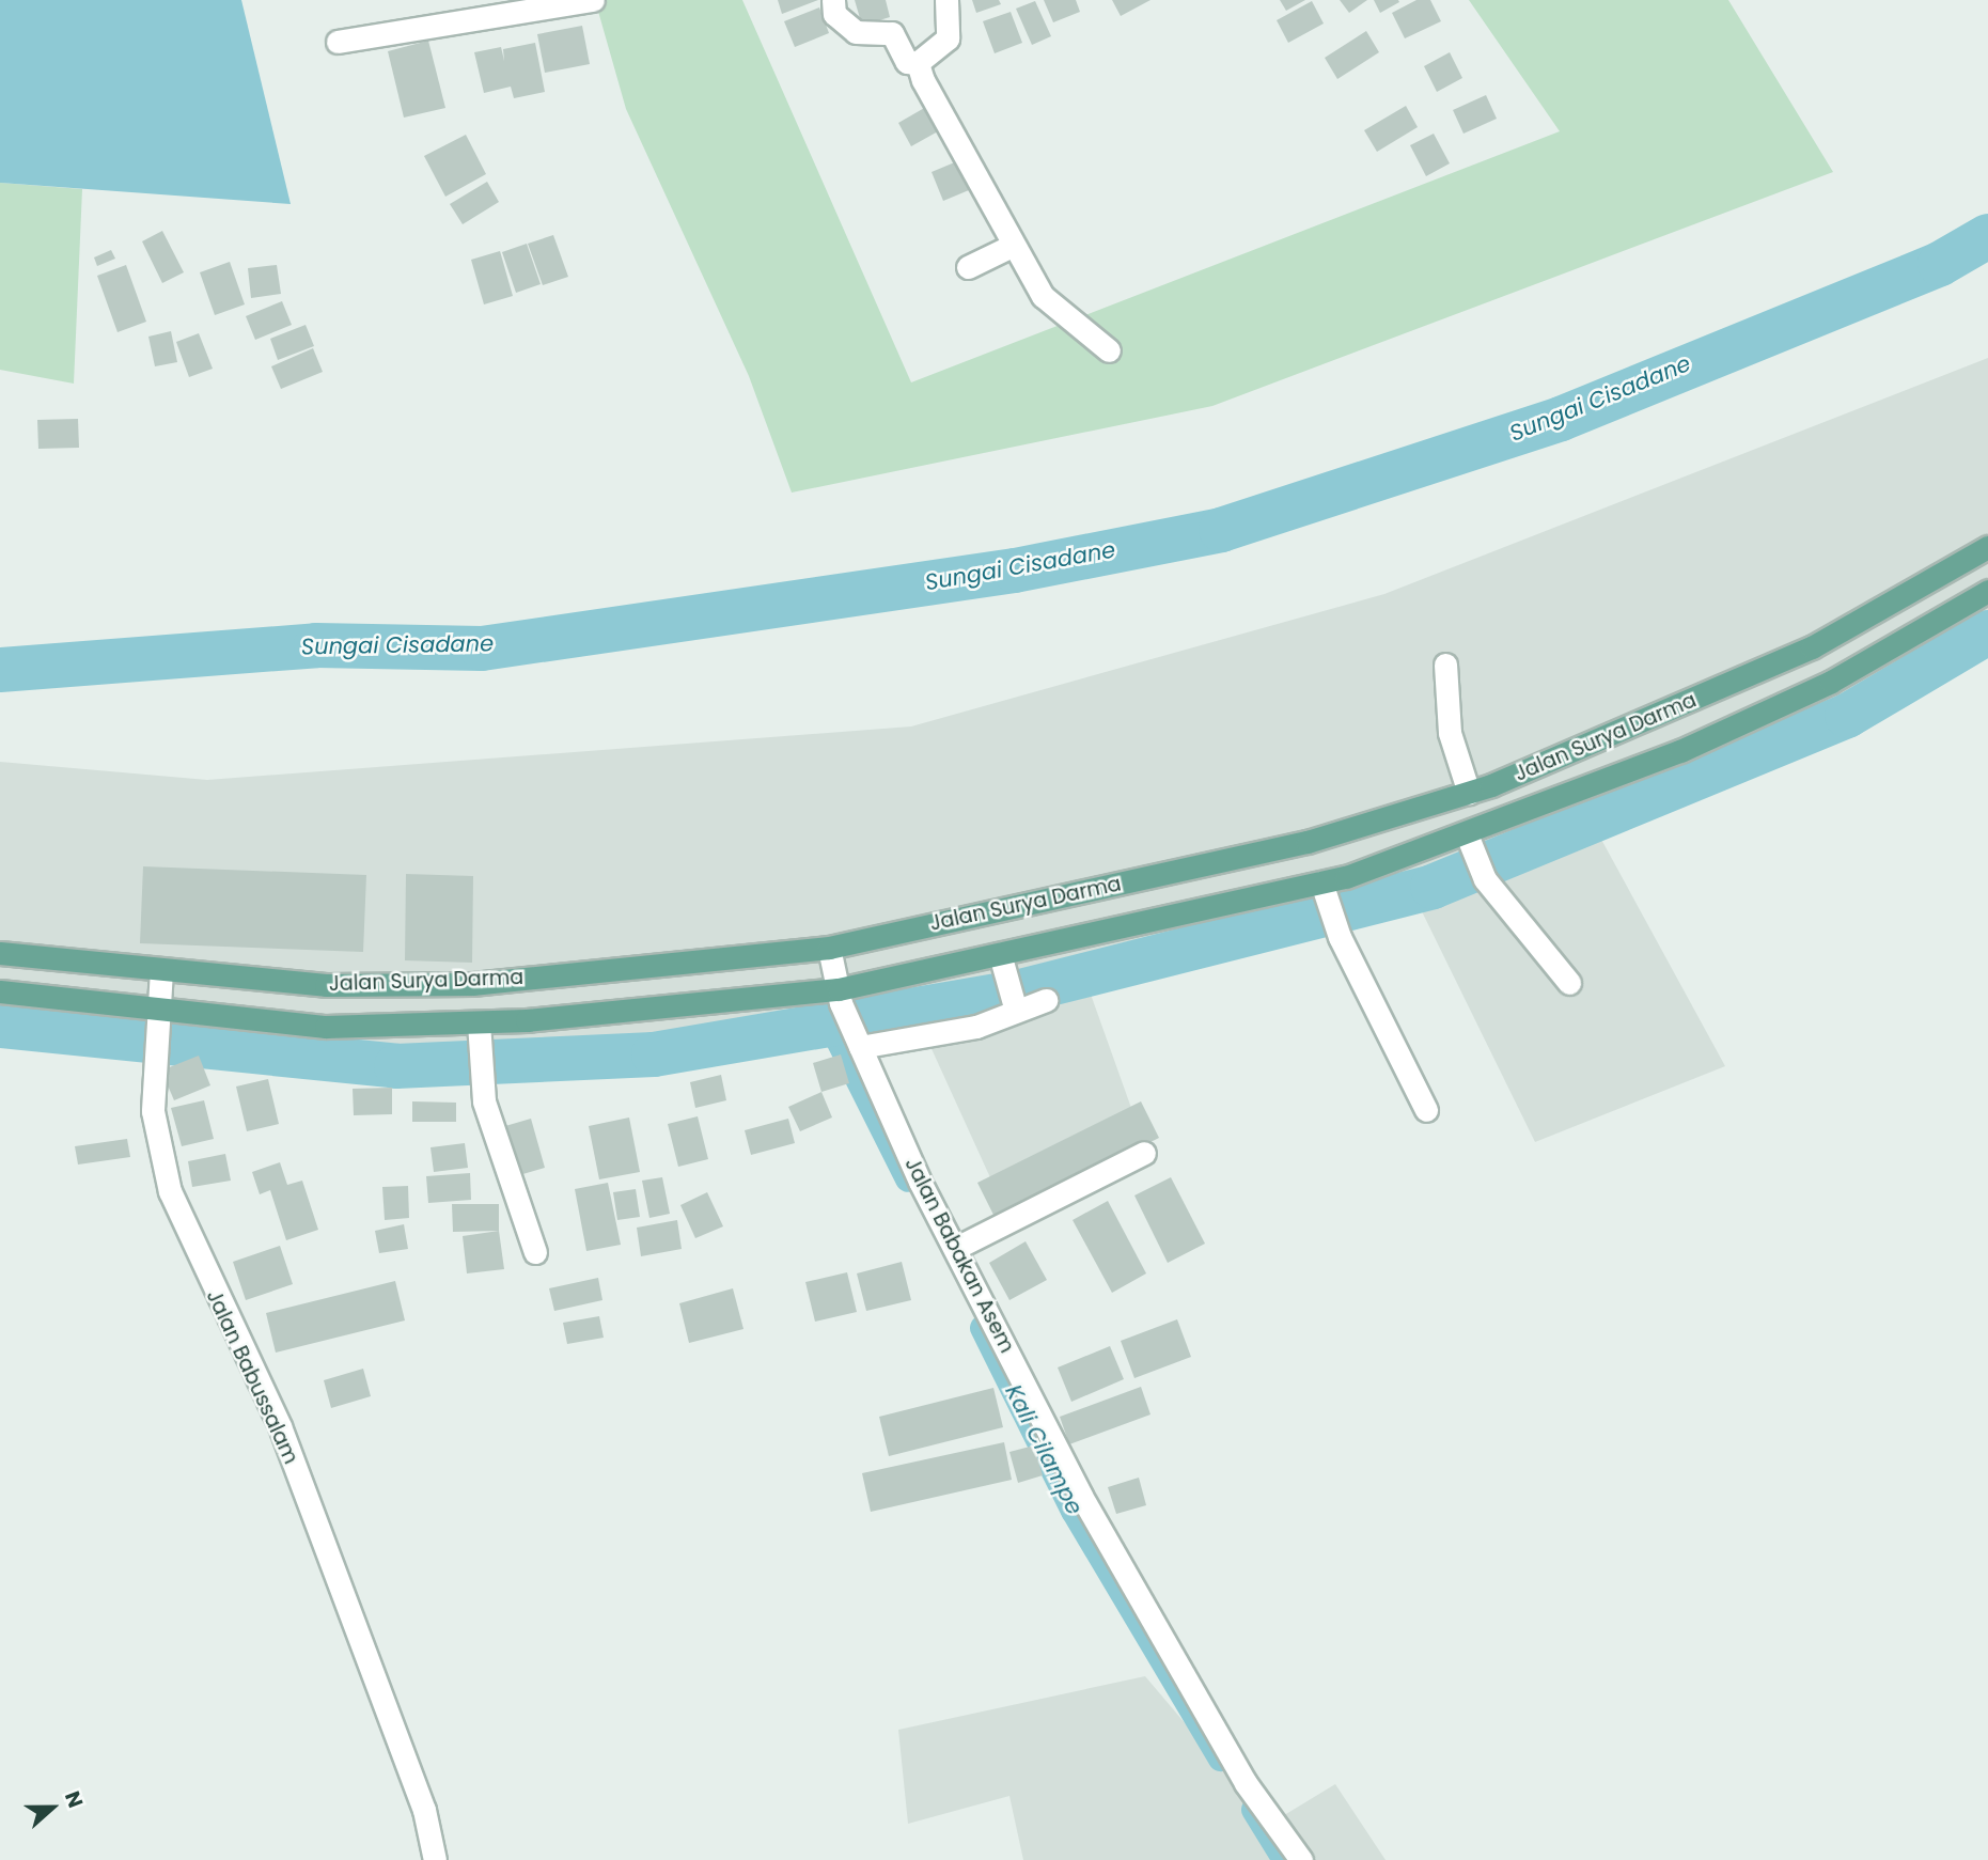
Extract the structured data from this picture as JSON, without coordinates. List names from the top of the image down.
{
  "streets": {
    "main road": ["Jalan Surya Darma"],
    "street": ["Jalan Babakan Asem", "Jalan Babussalam"]
  },
  "crossings": [
    ["Jalan Surya Darma", "Jalan Babakan Asem"],
    ["Jalan Surya Darma", "Jalan Babussalam"]
  ],
  "water": ["Sungai Cisadane", "Kali Cilampe"],
  "north": "right"
}
